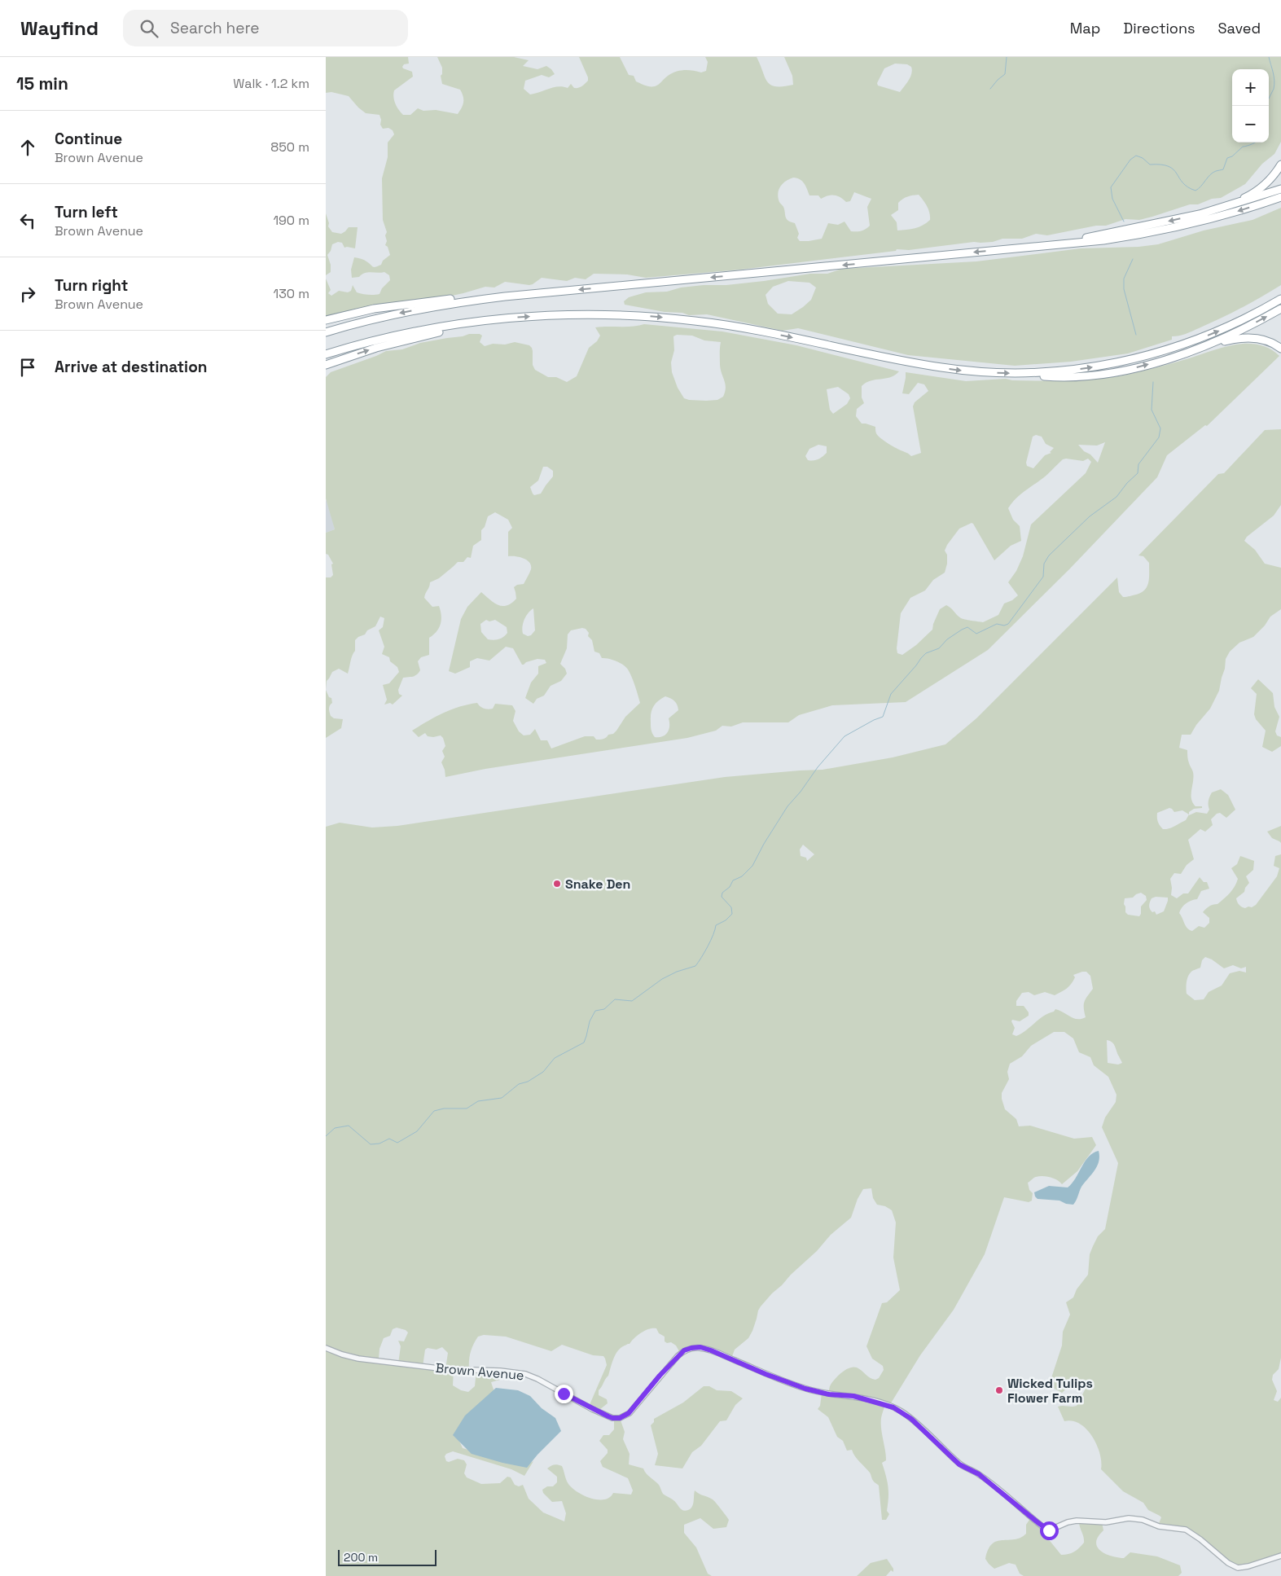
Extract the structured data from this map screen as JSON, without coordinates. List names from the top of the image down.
{
  "streets": {
    "street": ["Brown Avenue"]
  },
  "places": ["Snake Den", "Wicked Tulips Flower Farm"],
  "scale_bar": "200 m",
  "page": {
    "header": "Wayfind",
    "search": "Search here",
    "nav": ["Map", "Directions", "Saved"],
    "heading": ["15 min", "Walk · 1.2 km"],
    "map_buttons": ["+", "−"],
    "list": [
      ["Continue", "Brown Avenue", "850 m"],
      ["Turn left", "Brown Avenue", "190 m"],
      ["Turn right", "Brown Avenue", "130 m"],
      "Arrive at destination"
    ],
    "scale": "200 m"
  }
}
